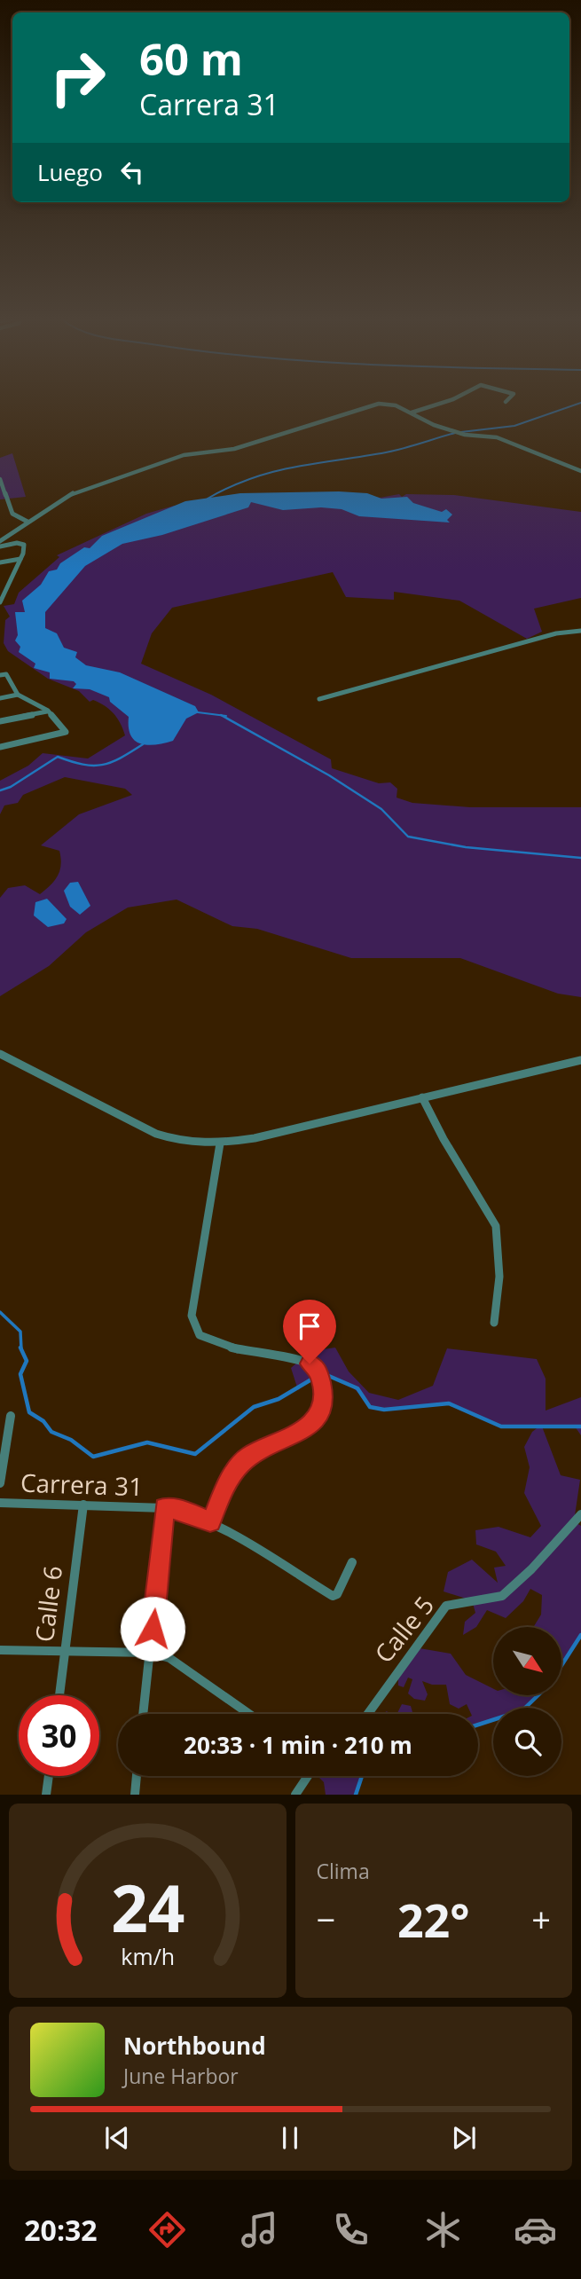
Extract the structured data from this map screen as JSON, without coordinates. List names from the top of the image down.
{
  "streets": {
    "street": ["Carrera 31", "Calle 6", "Calle 5"]
  },
  "crossings": [
    ["Carrera 31", "Calle 6"]
  ],
  "north": "bottom right",
  "page": {
    "turn": ["60 m", "Carrera 31"],
    "then": "Luego",
    "limit": "30",
    "trip": "20:33 · 1 min · 210 m",
    "tile": "Clima",
    "heat": ["−", "22°", "+"],
    "song": ["Northbound", "June Harbor"],
    "tabs": "20:32",
    "gauge": ["24", "km/h"]
  }
}
